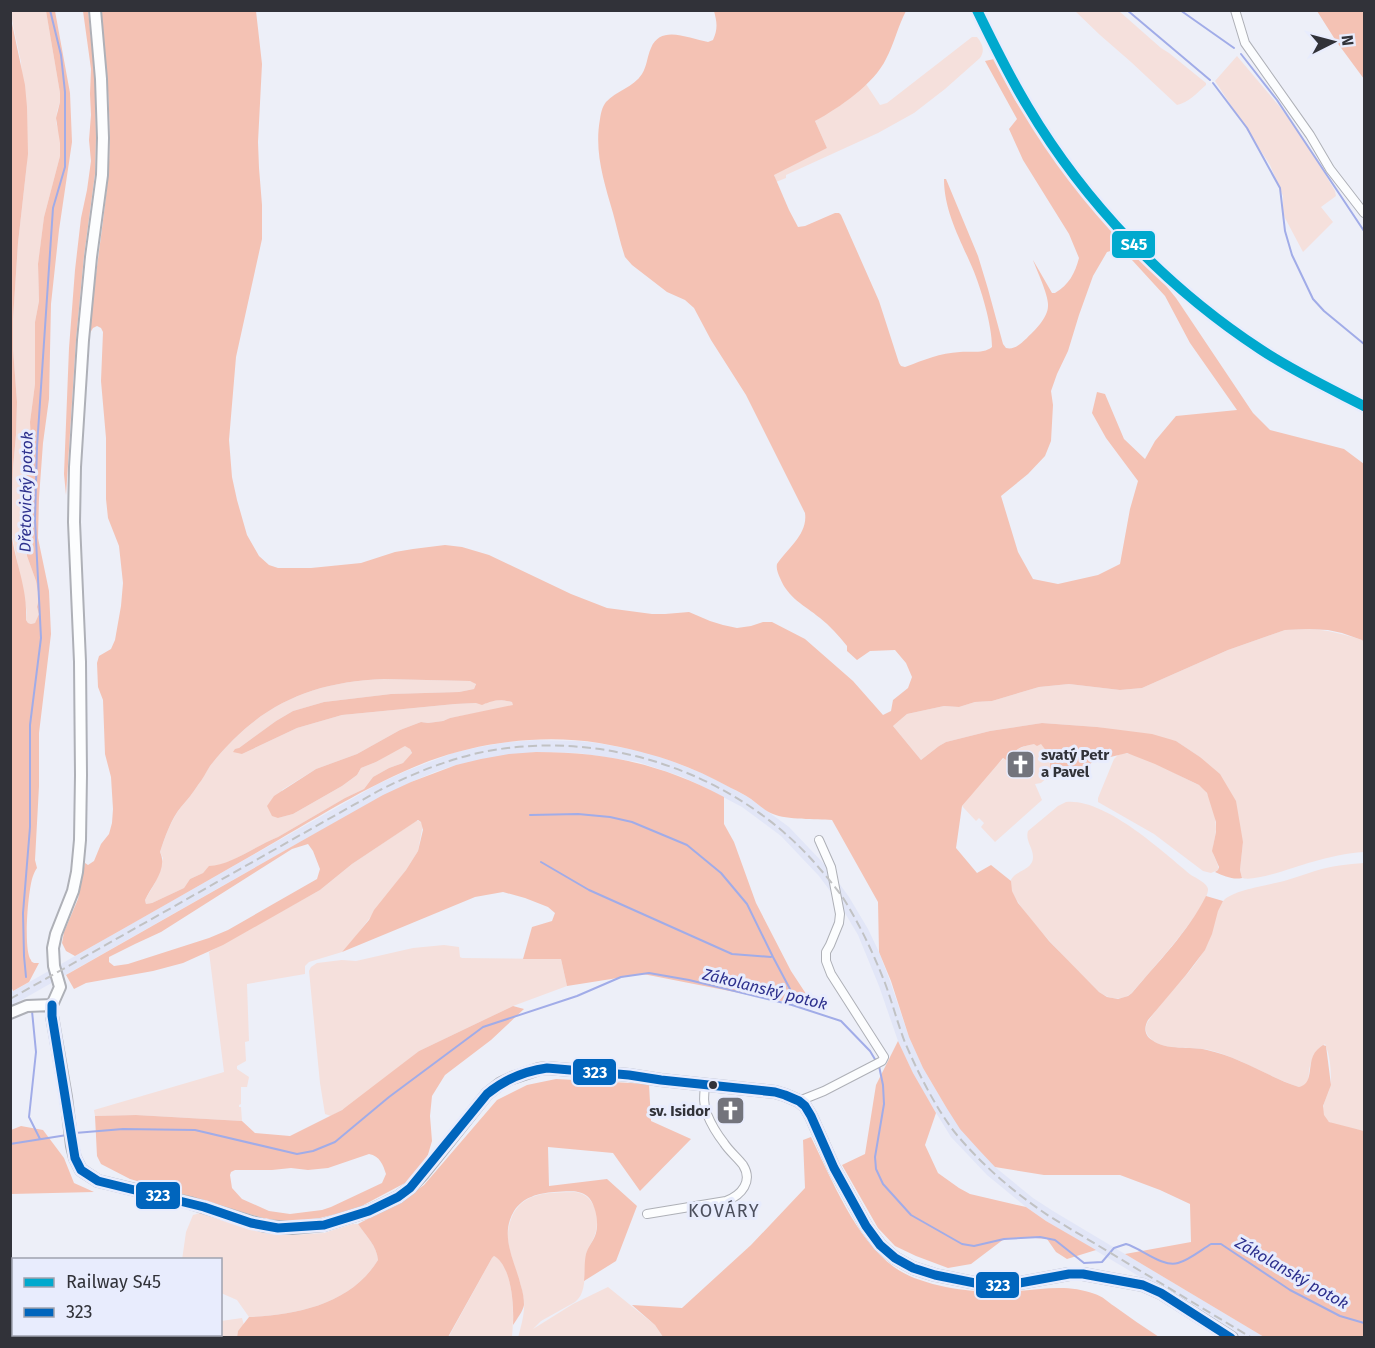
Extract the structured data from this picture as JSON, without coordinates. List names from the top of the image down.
{
  "districts": ["KOVÁRY"],
  "water": ["Dřetovický potok", "Zákolanský potok"],
  "places": {
    "church": ["svatý Petr a Pavel", "sv. Isidor"]
  },
  "lines": ["rail line S45", "transit line 323"],
  "legend": ["Railway S45", "323"],
  "north": "right"
}
